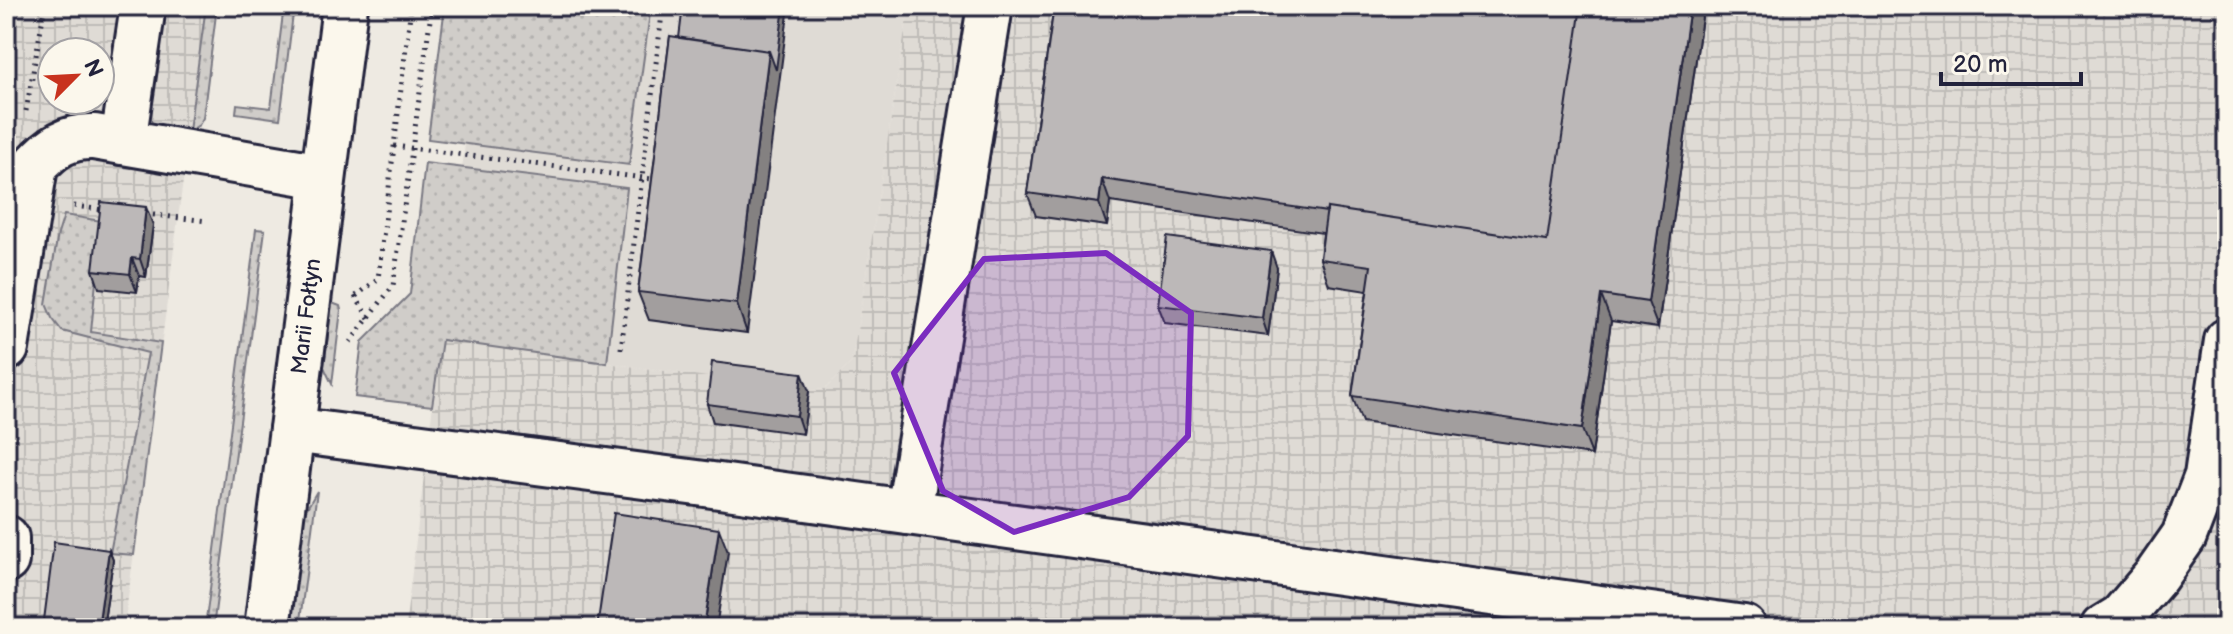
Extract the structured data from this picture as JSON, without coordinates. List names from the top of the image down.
{
  "streets": {
    "street": ["Marii Fołtyn"]
  },
  "scale_bar": "20 m",
  "north": "top right"
}
